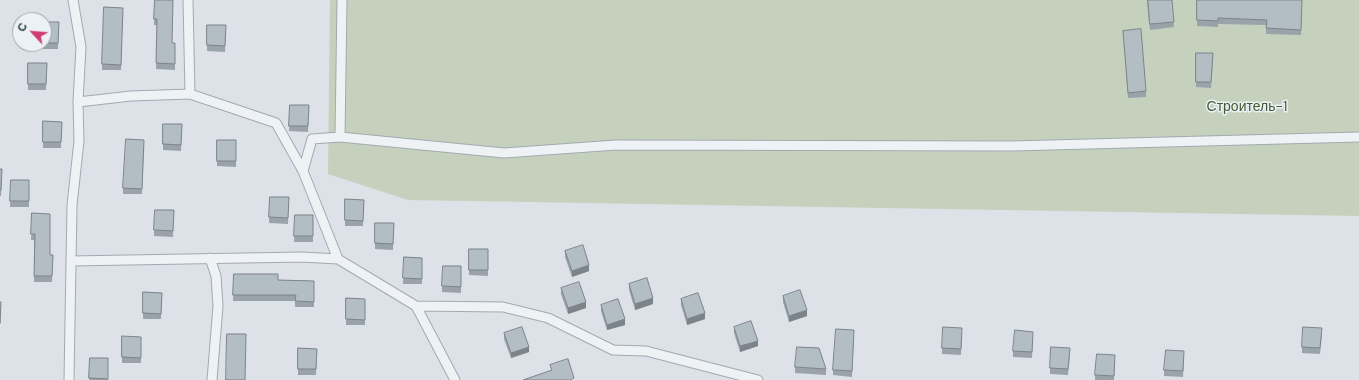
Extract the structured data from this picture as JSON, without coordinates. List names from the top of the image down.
{
  "parks": ["Строитель-1"],
  "north": "top left"
}
